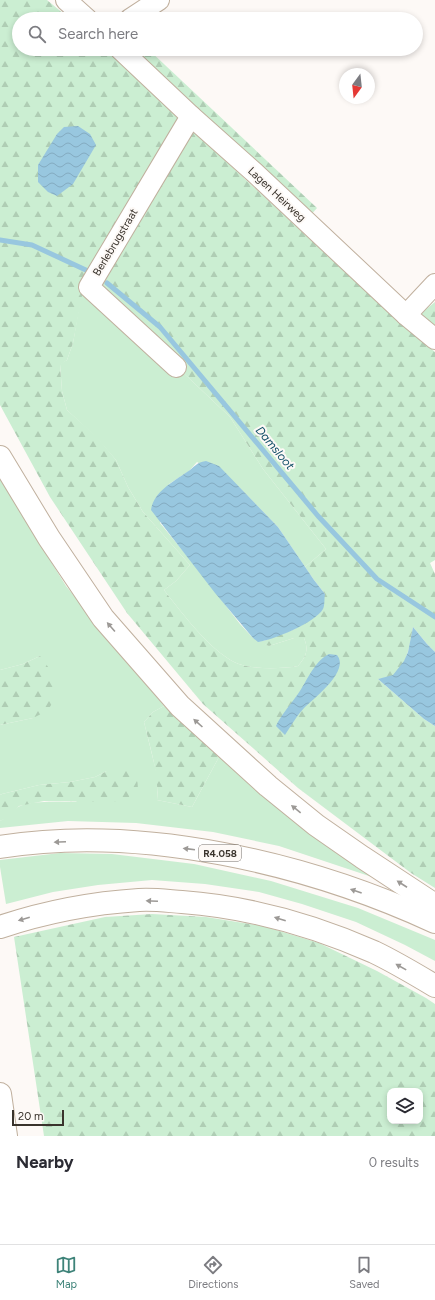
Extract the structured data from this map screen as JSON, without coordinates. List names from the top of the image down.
{
  "streets": {
    "highway": ["R4.058"],
    "street": ["Lagen Heirweg", "Berlebrugstraat"]
  },
  "crossings": [
    ["Lagen Heirweg", "Berlebrugstraat"]
  ],
  "water": ["Damsloot"],
  "scale_bar": "20 m",
  "north": "bottom",
  "page": {
    "search": "Search here",
    "scale": "20 m",
    "heading": ["Nearby", "0 results"],
    "nav": ["Map", "Directions", "Saved"]
  }
}
